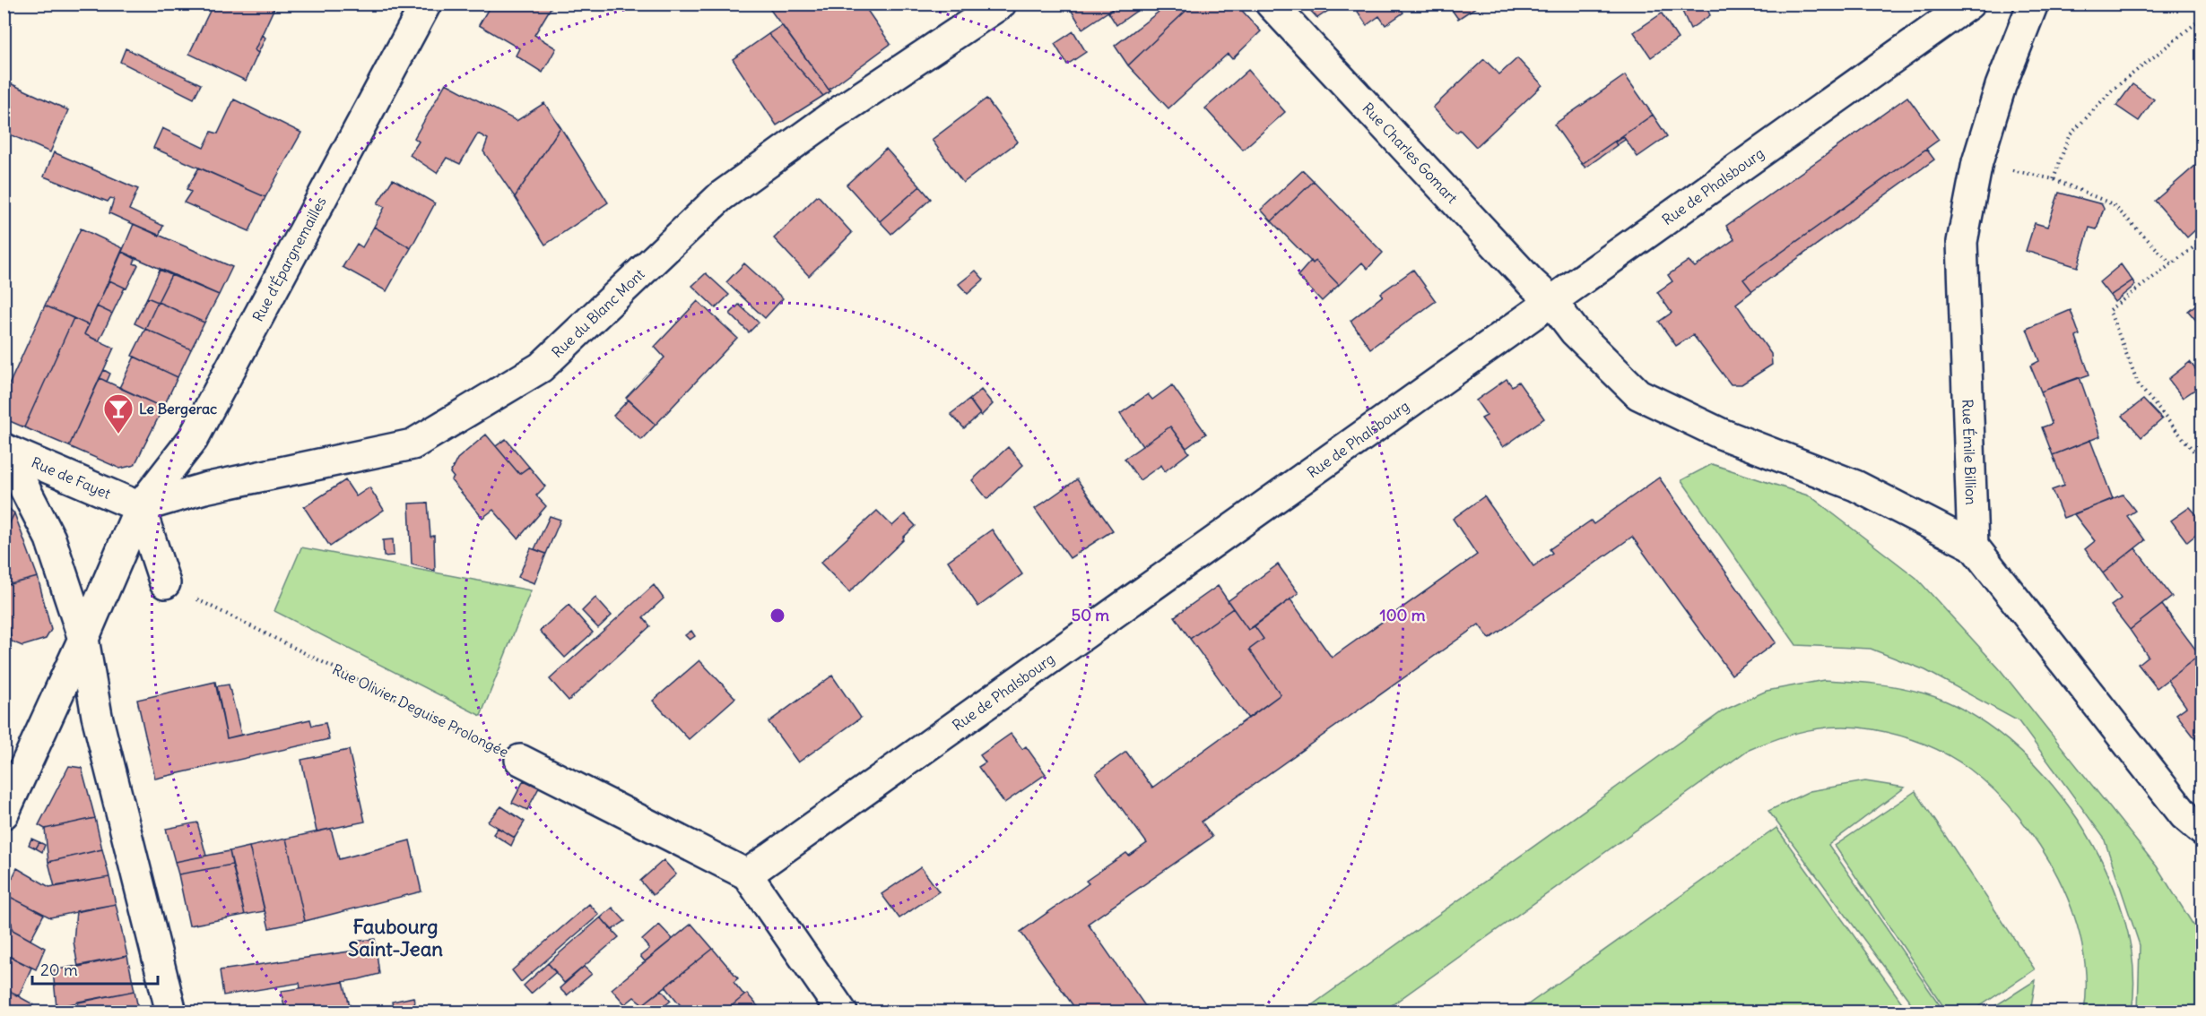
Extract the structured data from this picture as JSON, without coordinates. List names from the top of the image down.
{
  "streets": {
    "street": [
      "Rue Charles Gomart",
      "Rue de Phalsbourg",
      "Rue d'Épargnemailles",
      "Rue du Blanc Mont",
      "Rue Émile Billion",
      "Rue de Fayet",
      "Rue Olivier Deguise Prolongée"
    ]
  },
  "crossings": [
    ["Rue Charles Gomart", "Rue de Phalsbourg"],
    ["Rue Charles Gomart", "Rue Émile Billion"],
    ["Rue de Phalsbourg", "Rue Olivier Deguise Prolongée"],
    ["Rue d'Épargnemailles", "Rue du Blanc Mont"],
    ["Rue d'Épargnemailles", "Rue de Fayet"],
    ["Rue du Blanc Mont", "Rue de Fayet"]
  ],
  "districts": ["Faubourg Saint-Jean"],
  "places": {
    "bar": ["Le Bergerac"]
  },
  "scale_bar": "20 m",
  "rings": ["50 m", "100 m"]
}
